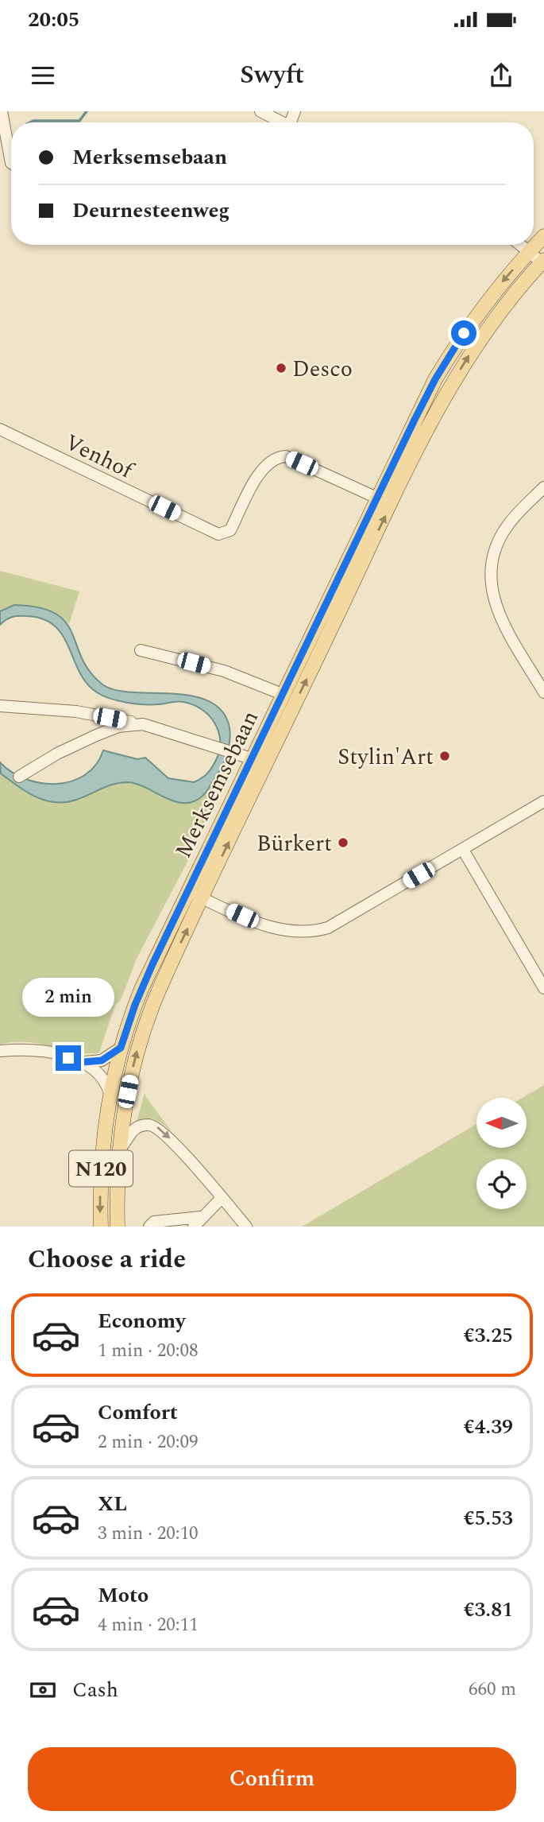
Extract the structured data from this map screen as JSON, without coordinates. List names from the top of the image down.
{
  "streets": {
    "main road": ["Merksemsebaan", "N120"],
    "street": ["Venhof"]
  },
  "crossings": [
    ["Venhof", "Merksemsebaan"]
  ],
  "places": ["Desco", "Stylin'Art", "Bürkert"],
  "north": "left",
  "page": {
    "status": "20:05",
    "header": "Swyft",
    "banner": ["Merksemsebaan", "Deurnesteenweg"],
    "bubble": "2 min",
    "heading": "Choose a ride",
    "list": [
      {
        "name": "Economy",
        "note": "1 min · 20:08",
        "value": "€3.25"
      },
      {
        "name": "Comfort",
        "note": "2 min · 20:09",
        "value": "€4.39"
      },
      {
        "name": "XL",
        "note": "3 min · 20:10",
        "value": "€5.53"
      },
      {
        "name": "Moto",
        "note": "4 min · 20:11",
        "value": "€3.81"
      }
    ],
    "pay": ["Cash", "660 m"],
    "buttons": "Confirm"
  }
}
